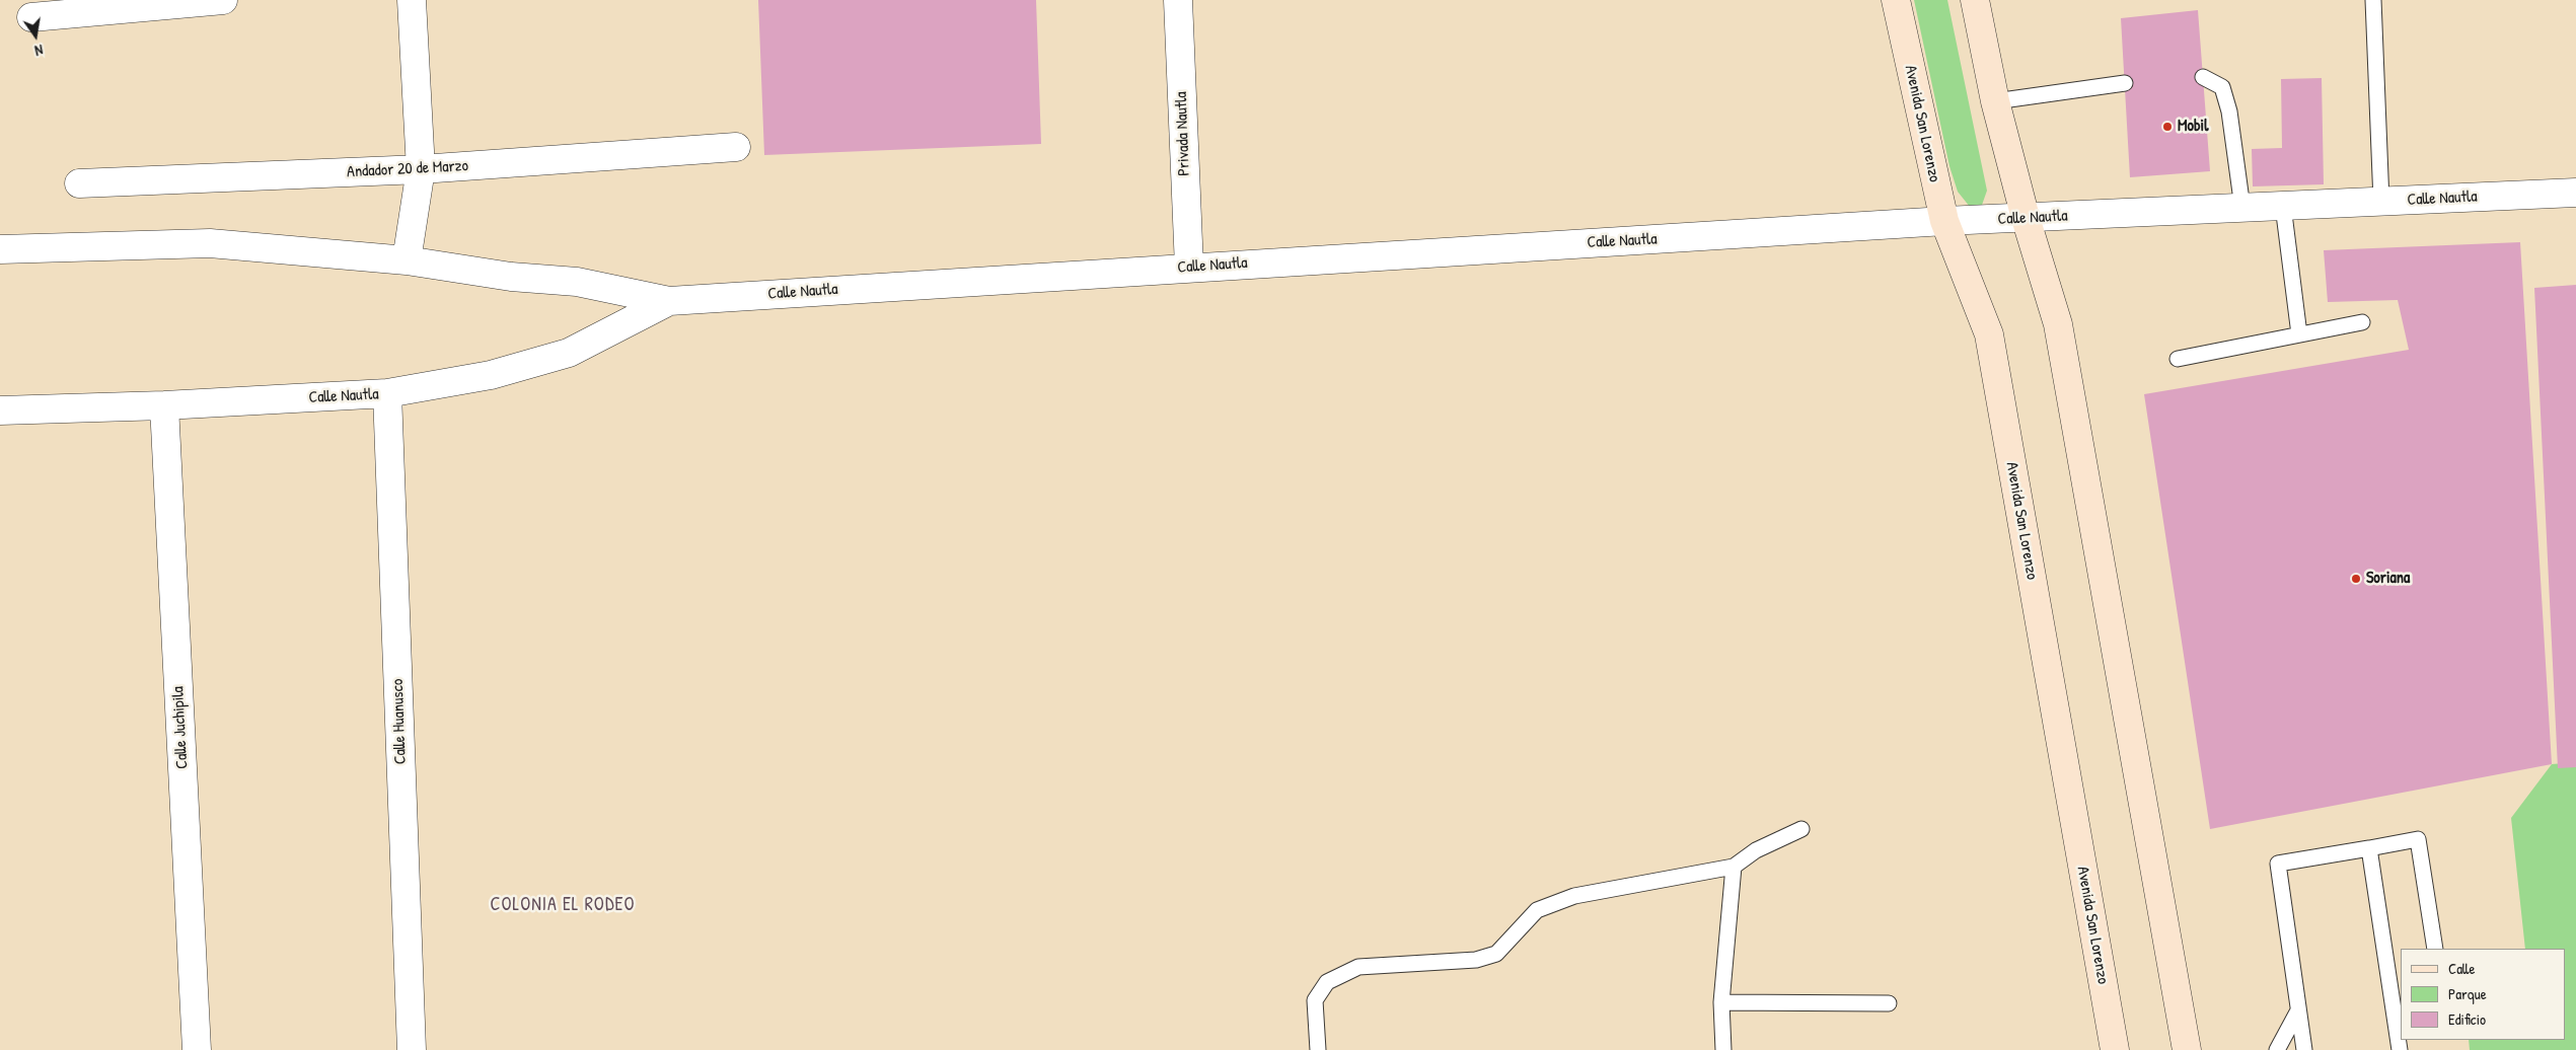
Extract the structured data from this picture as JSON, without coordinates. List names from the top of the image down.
{
  "streets": {
    "main road": ["Avenida San Lorenzo"],
    "street": [
      "Privada Nautla",
      "Andador 20 de Marzo",
      "Calle Nautla",
      "Calle Huanusco",
      "Calle Juchipila"
    ]
  },
  "crossings": [
    ["Avenida San Lorenzo", "Calle Nautla"],
    ["Privada Nautla", "Calle Nautla"],
    ["Calle Nautla", "Calle Huanusco"],
    ["Calle Nautla", "Calle Juchipila"]
  ],
  "districts": ["COLONIA EL RODEO"],
  "places": ["Mobil", "Soriana"],
  "legend": ["Calle", "Parque", "Edificio"],
  "north": "bottom"
}
